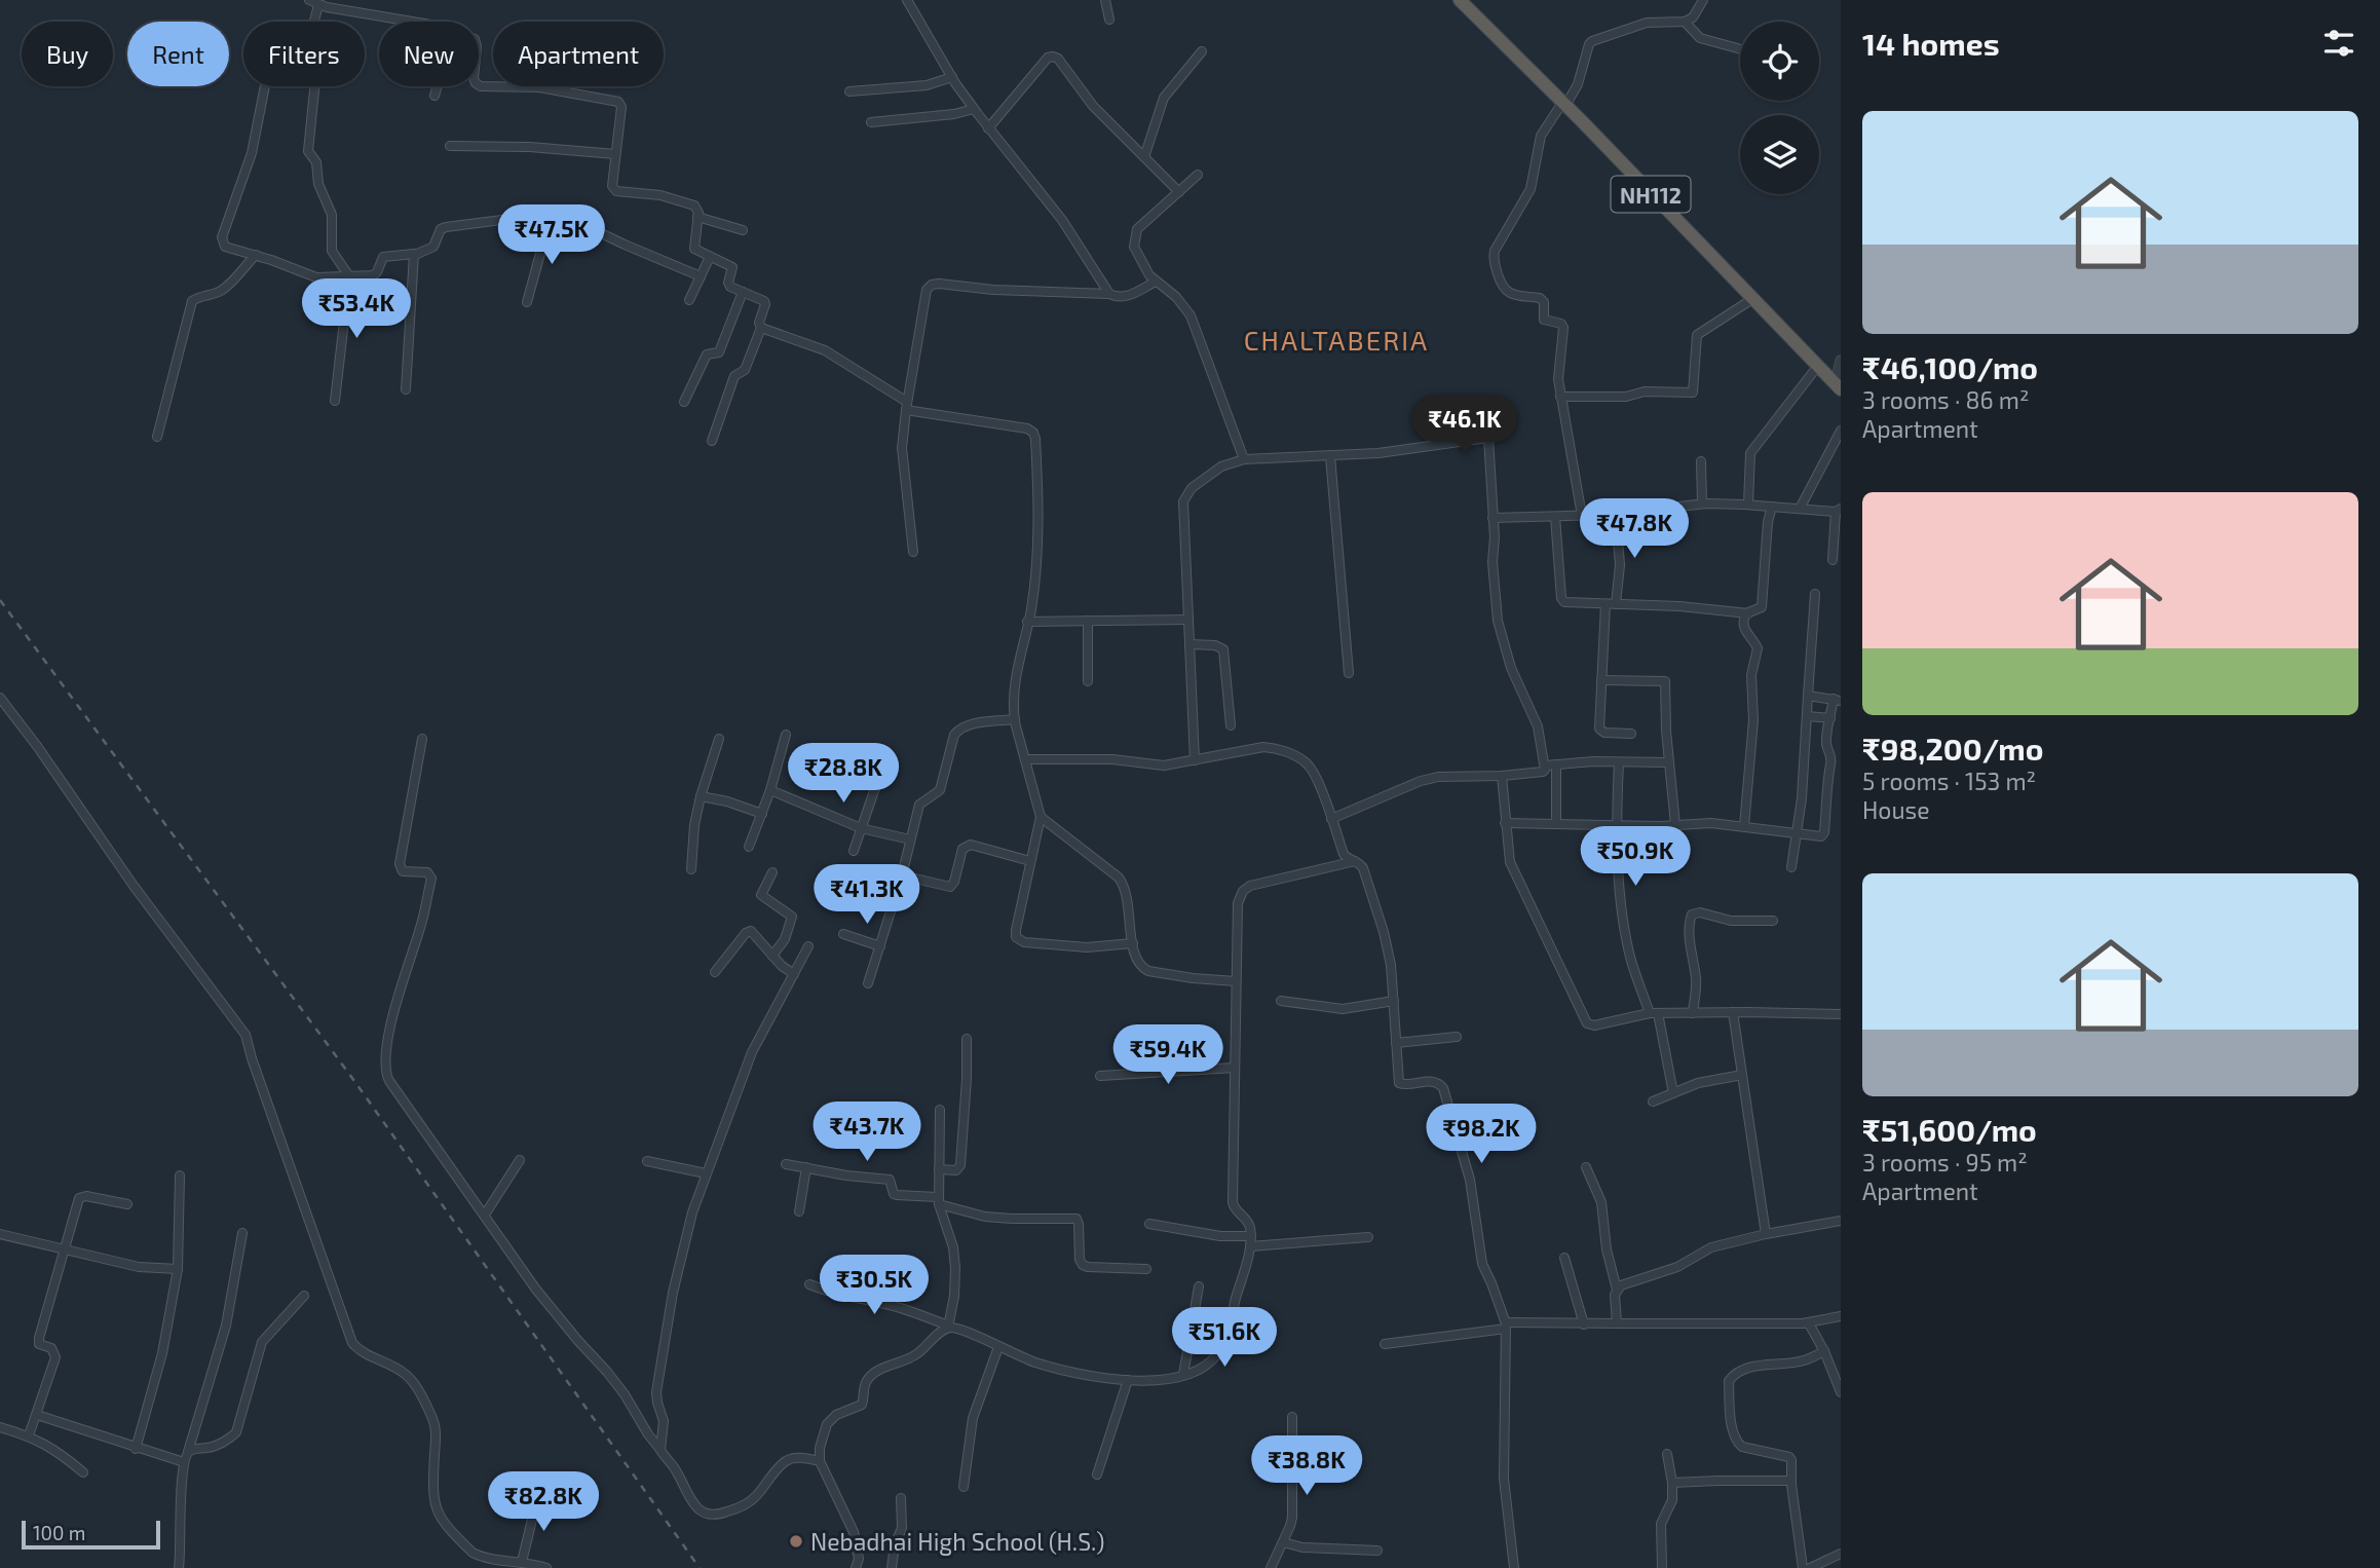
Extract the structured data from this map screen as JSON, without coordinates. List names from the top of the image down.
{
  "streets": {
    "highway": ["NH112"]
  },
  "districts": ["CHALTABERIA"],
  "places": ["Nebadhai High School (H.S.)"],
  "scale_bar": "100 m",
  "page": {
    "heading": "14 homes",
    "chip": [
      "Buy",
      "Rent",
      "Filters",
      "New",
      "Apartment"
    ],
    "list": [
      {
        "name": "₹46,100/mo",
        "note": "3 rooms · 86 m² · Apartment"
      },
      {
        "name": "₹98,200/mo",
        "note": "5 rooms · 153 m² · House"
      },
      {
        "name": "₹51,600/mo",
        "note": "3 rooms · 95 m² · Apartment"
      }
    ],
    "price": [
      "₹47.5K",
      "₹53.4K",
      "₹46.1K",
      "₹47.8K",
      "₹28.8K",
      "₹50.9K",
      "₹41.3K",
      "₹59.4K",
      "₹43.7K",
      "₹98.2K",
      "₹30.5K",
      "₹51.6K",
      "₹38.8K",
      "₹82.8K"
    ],
    "scale": "100 m"
  }
}
